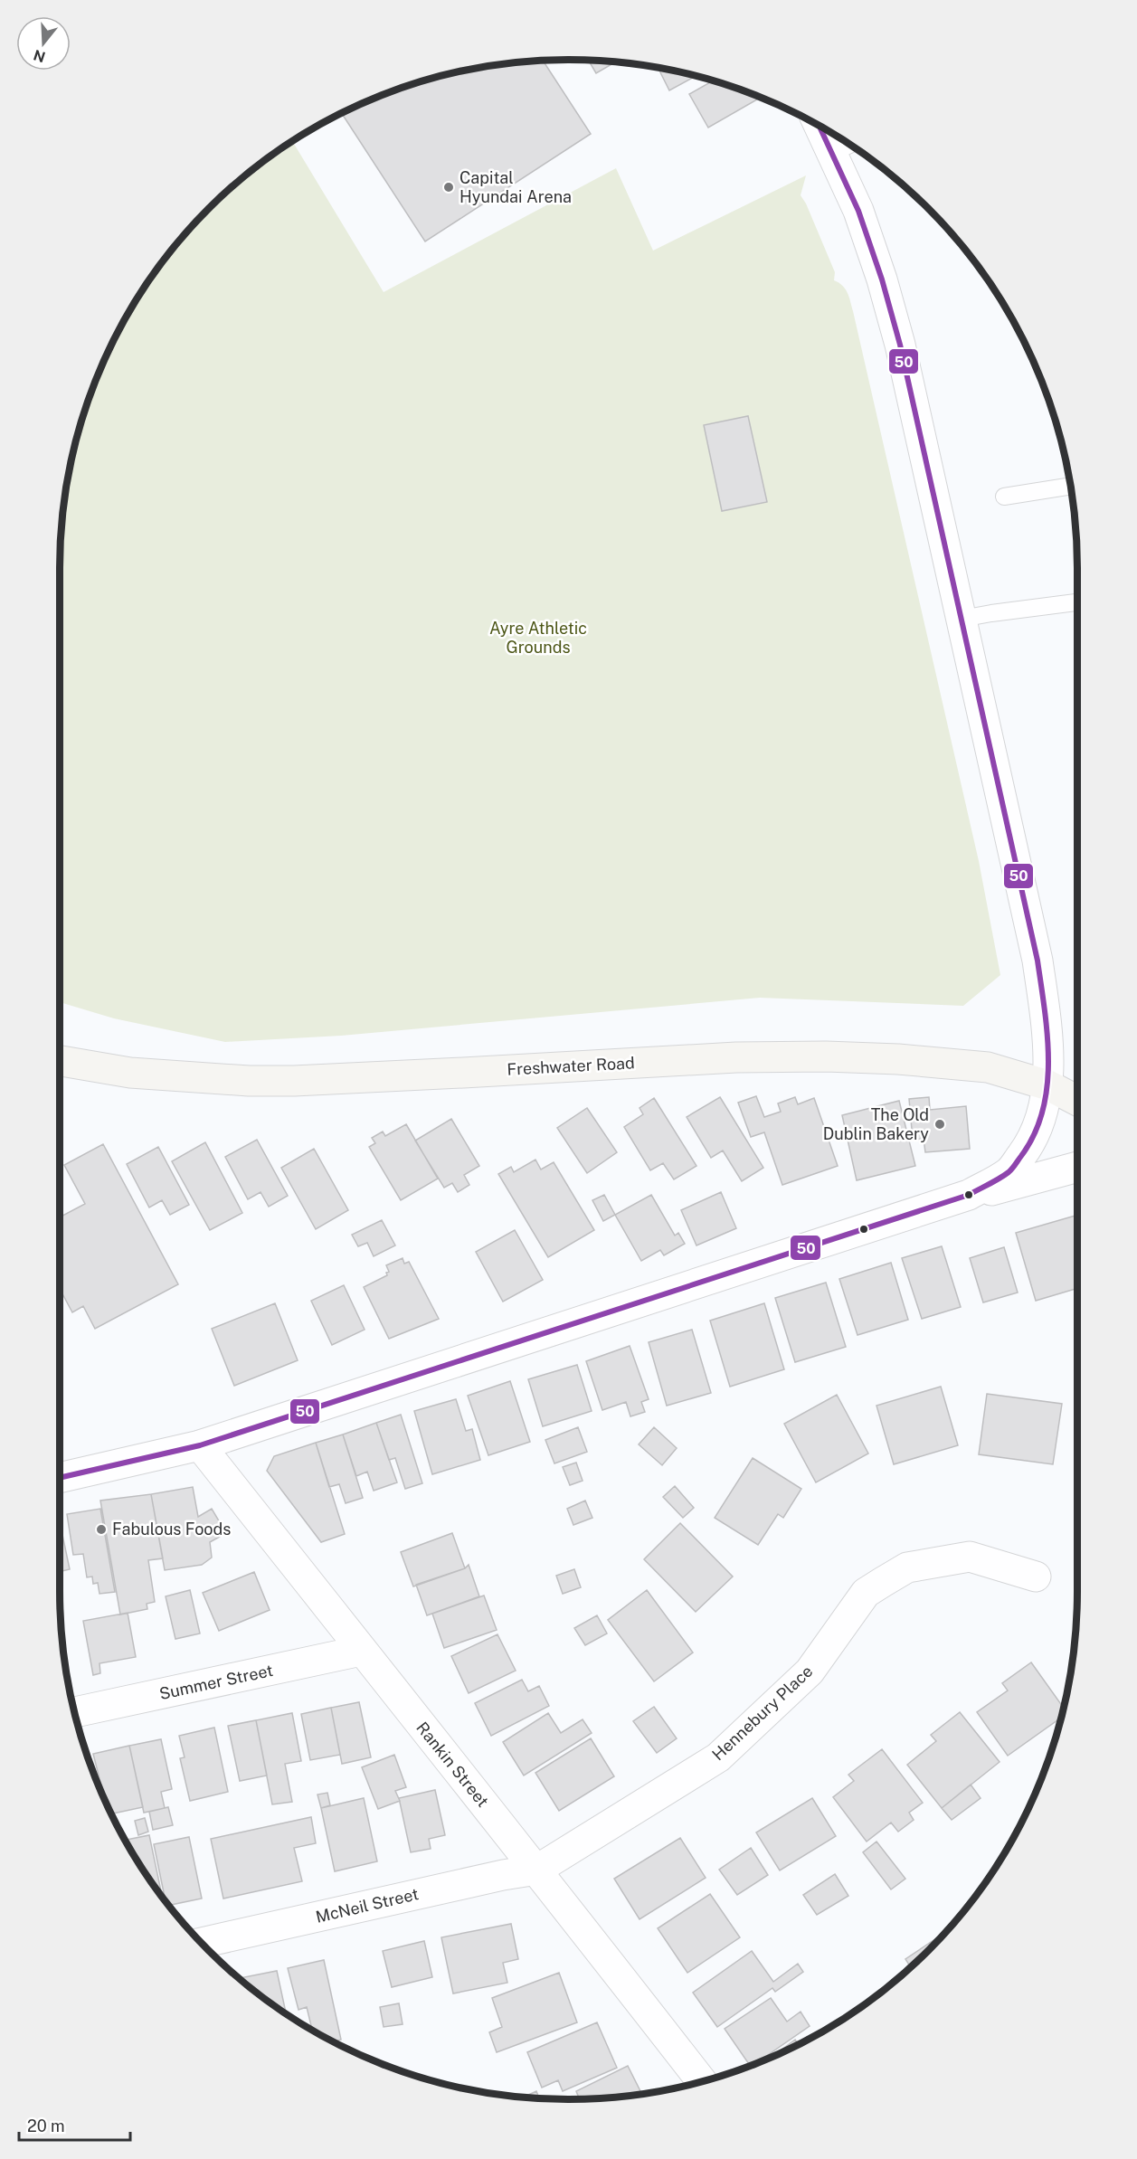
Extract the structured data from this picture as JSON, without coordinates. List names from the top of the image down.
{
  "streets": {
    "main road": ["Freshwater Road"],
    "street": [
      "Summer Street",
      "Hennebury Place",
      "Rankin Street",
      "McNeil Street"
    ]
  },
  "crossings": [
    ["Summer Street", "Rankin Street"],
    ["Hennebury Place", "Rankin Street"],
    ["Hennebury Place", "McNeil Street"],
    ["Rankin Street", "McNeil Street"]
  ],
  "parks": ["Ayre Athletic Grounds"],
  "places": ["Capital Hyundai Arena", "The Old Dublin Bakery", "Fabulous Foods"],
  "lines": ["transit line 50"],
  "scale_bar": "20 m",
  "north": "bottom"
}
